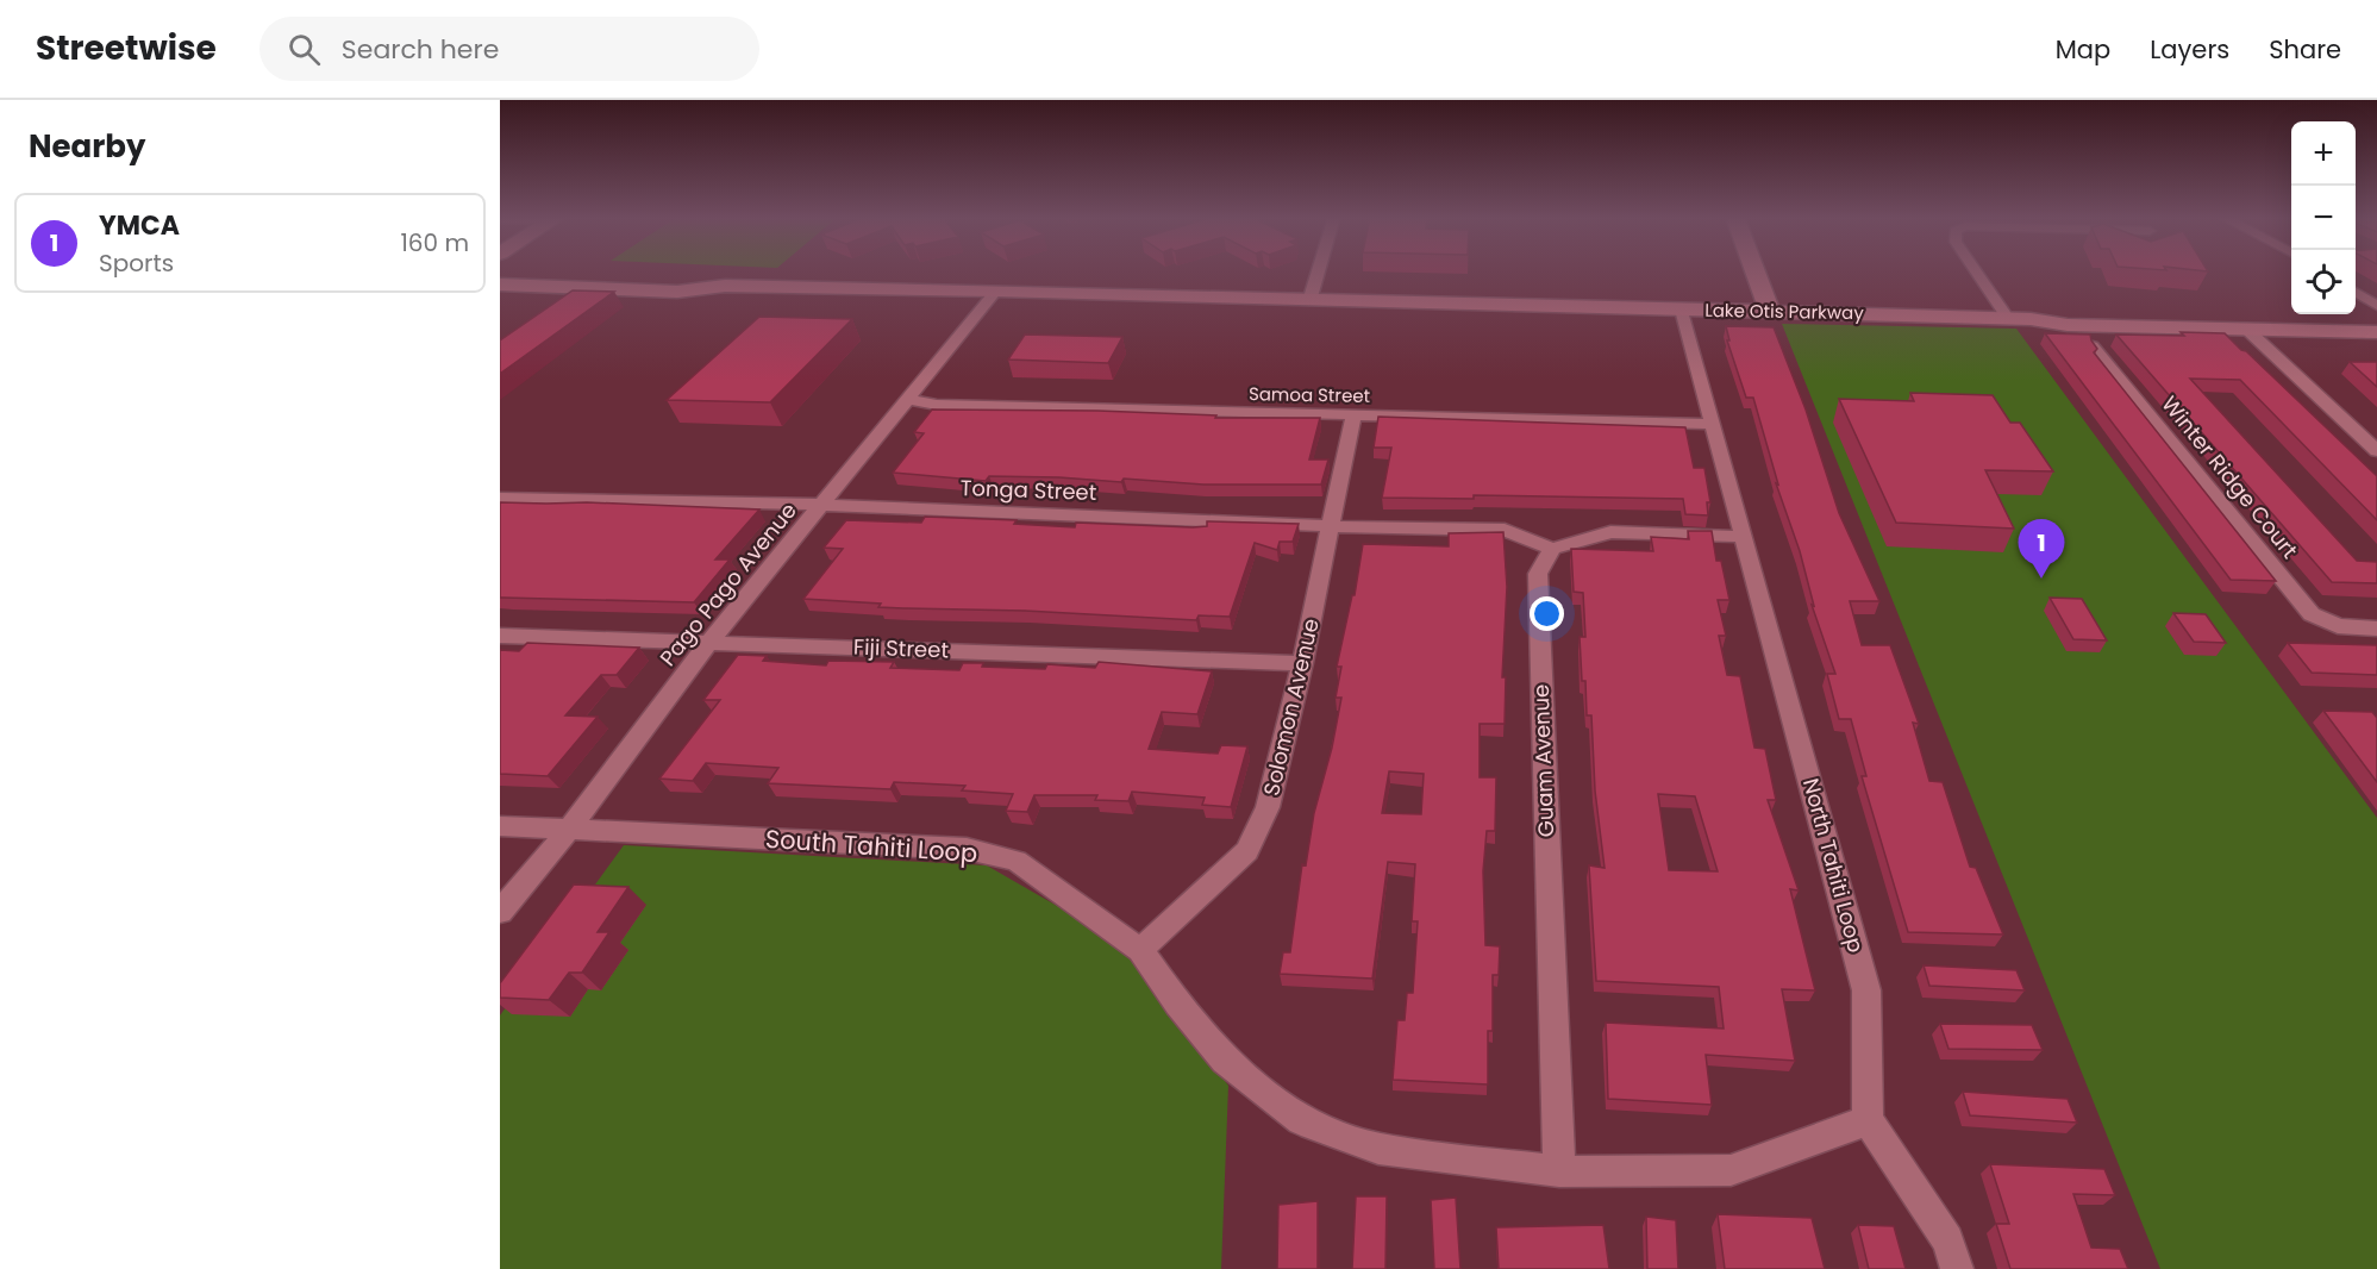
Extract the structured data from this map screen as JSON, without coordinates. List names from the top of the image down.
{
  "streets": {
    "main road": ["Lake Otis Parkway"],
    "street": [
      "Samoa Street",
      "Winter Ridge Court",
      "Tonga Street",
      "Pago Pago Avenue",
      "Fiji Street",
      "Solomon Avenue",
      "Guam Avenue",
      "South Tahiti Loop",
      "North Tahiti Loop"
    ]
  },
  "crossings": [
    ["Lake Otis Parkway", "Pago Pago Avenue"],
    ["Lake Otis Parkway", "North Tahiti Loop"],
    ["Samoa Street", "Pago Pago Avenue"],
    ["Samoa Street", "Solomon Avenue"],
    ["Samoa Street", "North Tahiti Loop"],
    ["Tonga Street", "Pago Pago Avenue"],
    ["Tonga Street", "Solomon Avenue"],
    ["Tonga Street", "Guam Avenue"],
    ["Pago Pago Avenue", "Fiji Street"],
    ["Pago Pago Avenue", "South Tahiti Loop"],
    ["Fiji Street", "Solomon Avenue"],
    ["Solomon Avenue", "South Tahiti Loop"],
    ["Guam Avenue", "South Tahiti Loop"]
  ],
  "page": {
    "header": "Streetwise",
    "search": "Search here",
    "nav": ["Map", "Layers", "Share"],
    "heading": "Nearby",
    "map_buttons": ["+", "−"],
    "list": [
      {
        "mark": "1",
        "name": "YMCA",
        "note": "Sports",
        "value": "160 m"
      }
    ],
    "pins": "1"
  }
}
